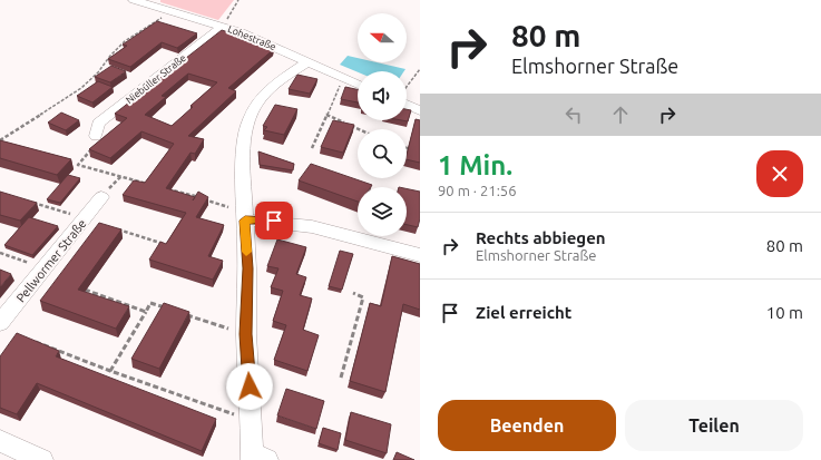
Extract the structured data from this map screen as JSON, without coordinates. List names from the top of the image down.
{
  "streets": {
    "street": ["Lohestraße", "Niebüller Straße", "Pellwormer Straße"]
  },
  "crossings": [
    ["Lohestraße", "Niebüller Straße"]
  ],
  "north": "left",
  "page": {
    "turn": ["80 m", "Elmshorner Straße"],
    "heading": ["1 Min.", "90 m · 21:56"],
    "list": [
      {
        "name": "Rechts abbiegen",
        "note": "Elmshorner Straße",
        "value": "80 m"
      },
      {
        "name": "Ziel erreicht",
        "value": "10 m"
      }
    ],
    "buttons": ["Beenden", "Teilen"]
  }
}
